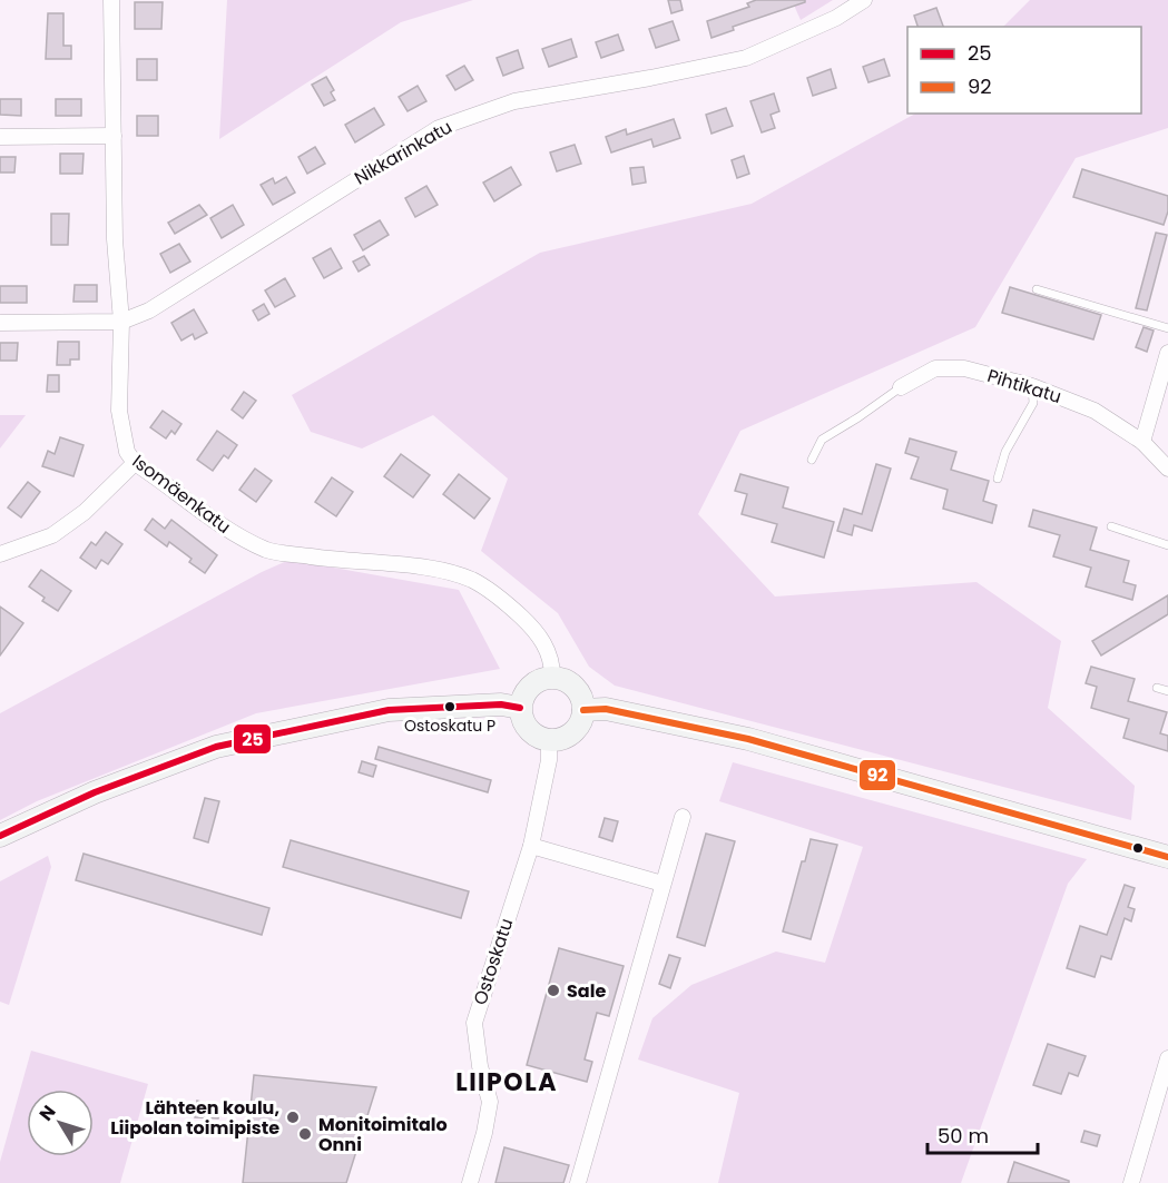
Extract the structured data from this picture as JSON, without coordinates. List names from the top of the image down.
{
  "streets": {
    "street": [
      "Nikkarinkatu",
      "Pihtikatu",
      "Isomäenkatu",
      "Ostoskatu"
    ]
  },
  "crossings": [
    ["Nikkarinkatu", "Isomäenkatu"],
    ["Isomäenkatu", "Ostoskatu"]
  ],
  "districts": ["LIIPOLA"],
  "places": [
    "Ostoskatu P",
    "Sale",
    "Lähteen koulu, Liipolan toimipiste",
    "Monitoimitalo Onni"
  ],
  "lines": ["transit line 25", "transit line 92"],
  "legend": ["25", "92"],
  "scale_bar": "50 m",
  "north": "top left"
}
